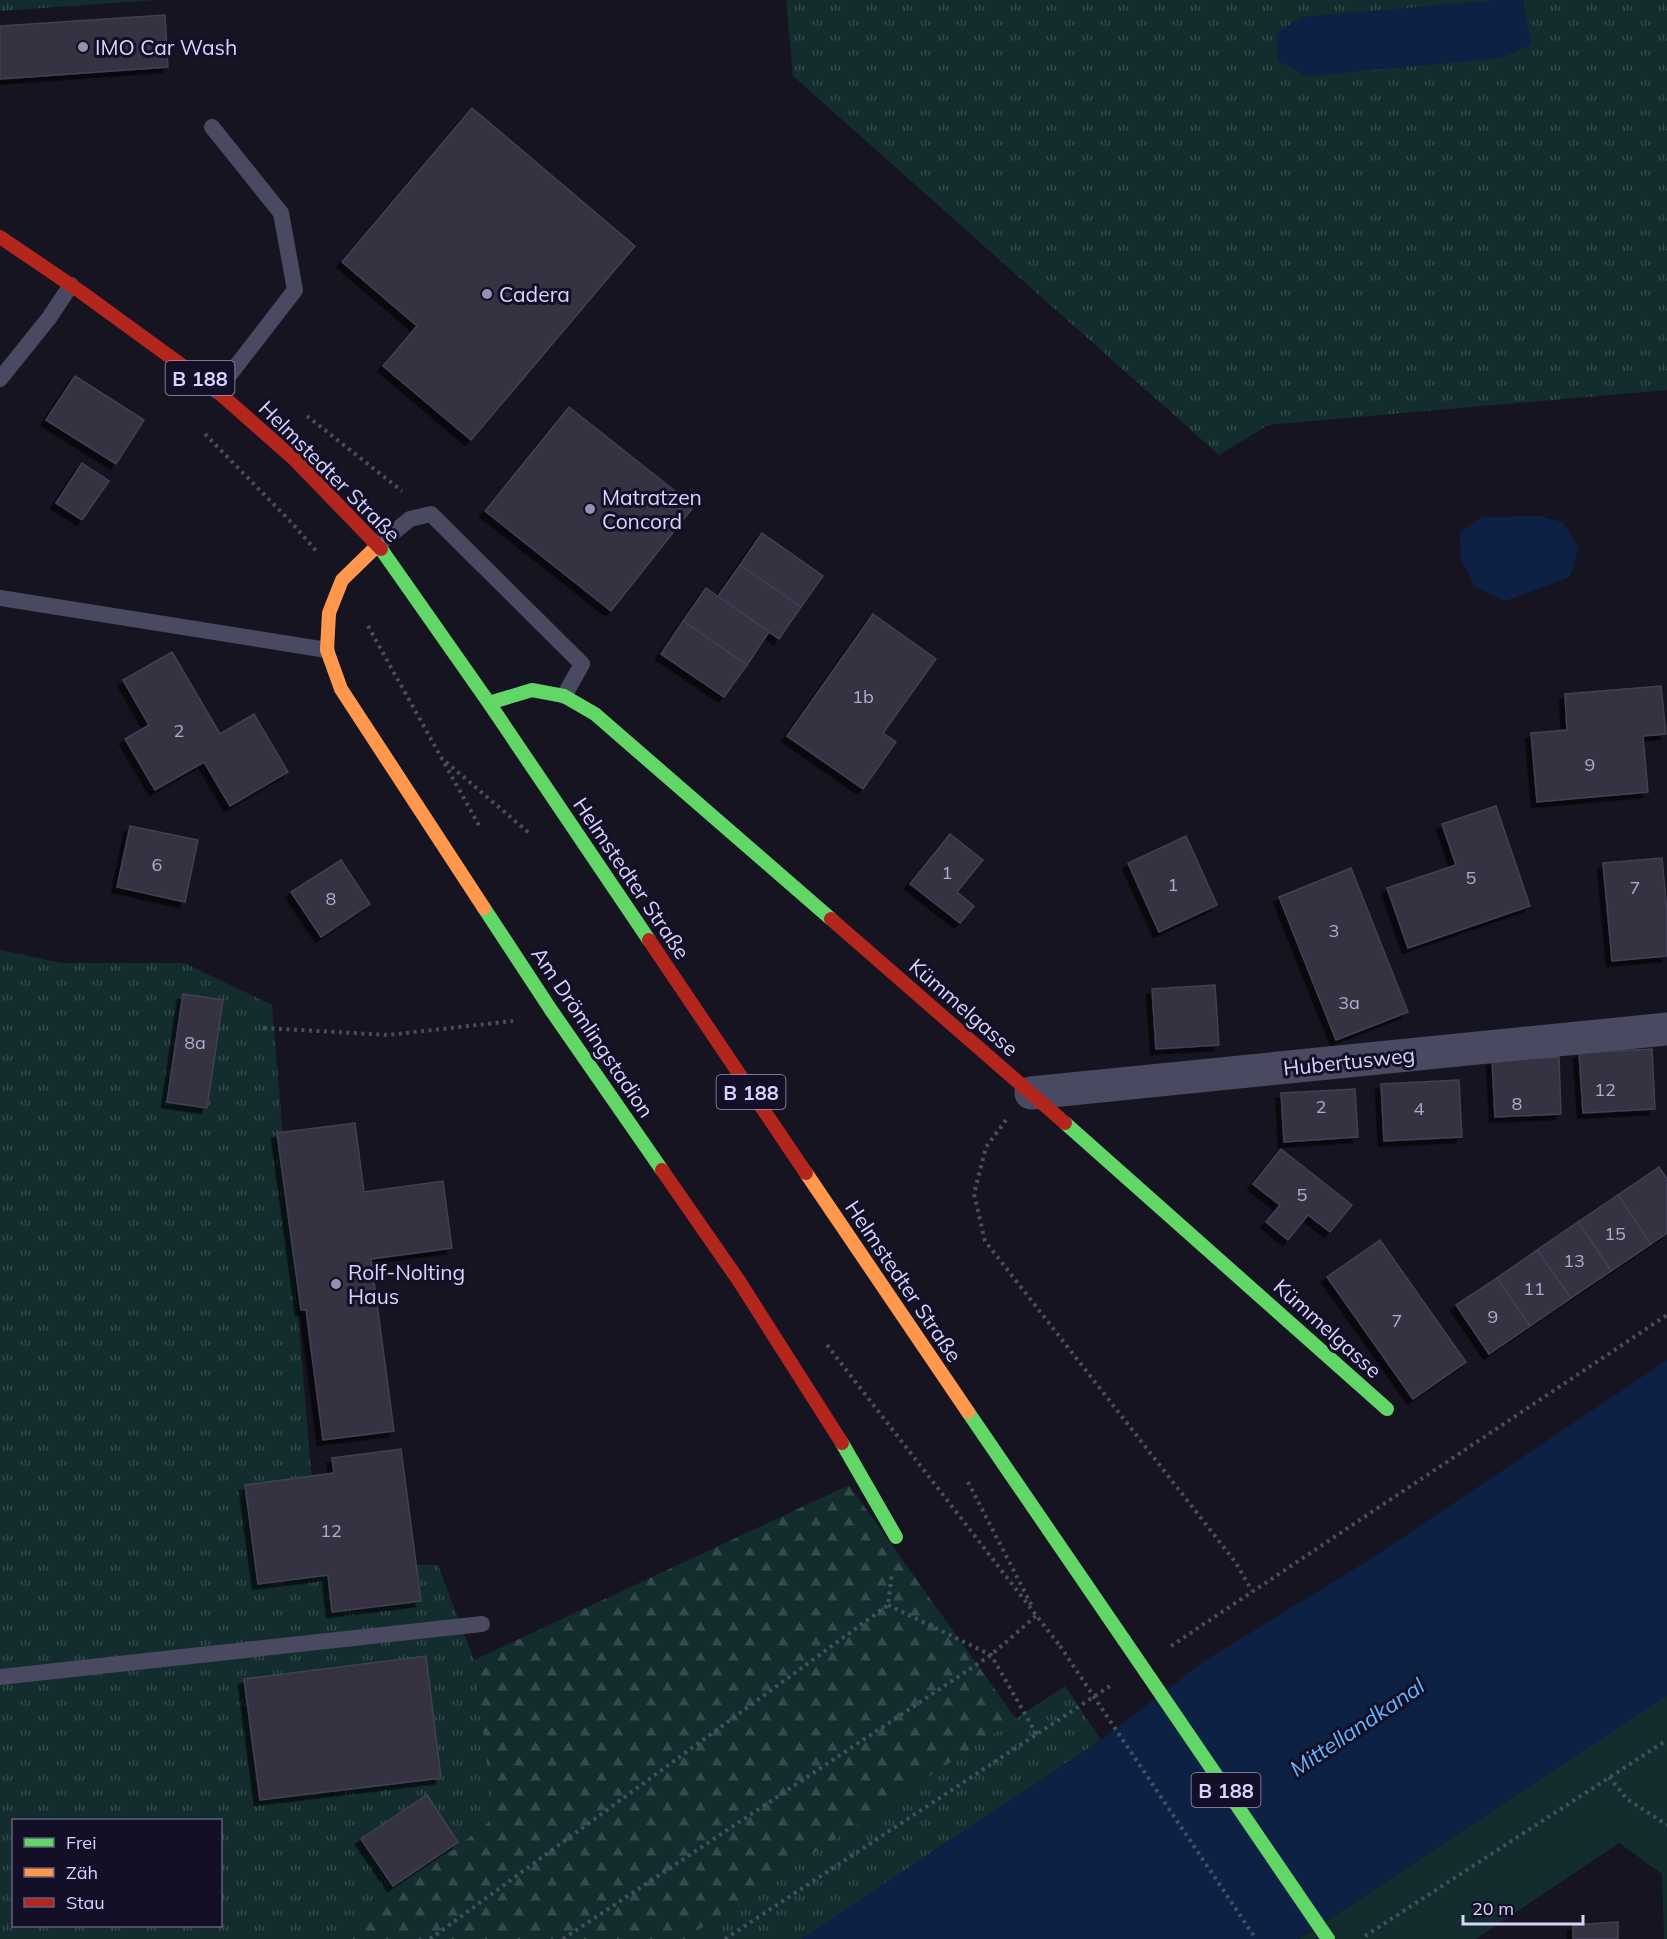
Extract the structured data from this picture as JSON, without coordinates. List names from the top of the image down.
{
  "streets": {
    "street": [
      "B 188",
      "Helmstedter Straße",
      "Kümmelgasse",
      "Am Drömlingstadion",
      "Hubertusweg"
    ]
  },
  "crossings": [
    ["Helmstedter Straße", "Kümmelgasse"],
    ["Helmstedter Straße", "Am Drömlingstadion"],
    ["Kümmelgasse", "Hubertusweg"]
  ],
  "water": ["Mittellandkanal"],
  "places": [
    "IMO Car Wash",
    "Cadera",
    "Matratzen Concord",
    "Rolf-Nolting Haus"
  ],
  "house_numbers": [
    "1b",
    "2",
    "9",
    "6",
    "1",
    "5",
    "1",
    "7",
    "8",
    "3",
    "3a",
    "8a",
    "12",
    "8",
    "2",
    "4",
    "5",
    "15",
    "13",
    "11",
    "9",
    "7",
    "12"
  ],
  "legend": ["Frei", "Zäh", "Stau"],
  "scale_bar": "20 m"
}
